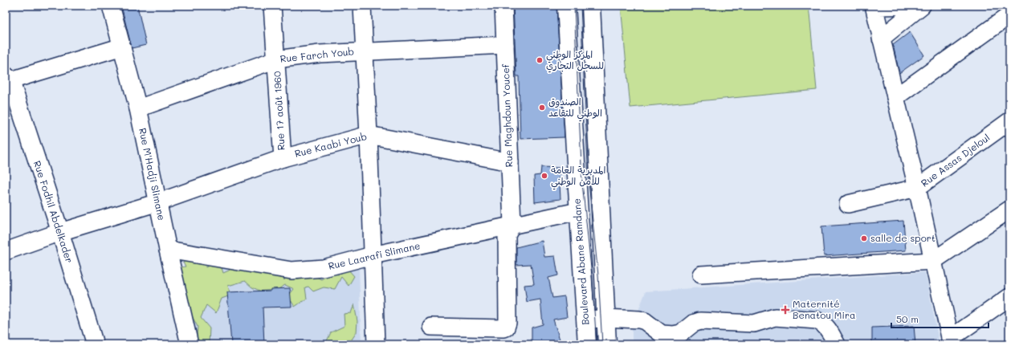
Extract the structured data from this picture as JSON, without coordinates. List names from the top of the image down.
{
  "streets": {
    "main road": ["Boulevard Abane Ramdane"],
    "street": [
      "Rue Farch Youb",
      "Rue 17 août 1960",
      "Rue Maghdoun Youcef",
      "Rue Kaabi Youb",
      "Rue Assas Djeloul",
      "Rue M'Hadji Slimane",
      "Rue Fodhil Abdelkader",
      "Rue Laarafi Slimane"
    ]
  },
  "crossings": [
    ["Rue Farch Youb", "Rue 17 août 1960"],
    ["Rue Farch Youb", "Rue Maghdoun Youcef"],
    ["Rue Farch Youb", "Rue M'Hadji Slimane"],
    ["Rue 17 août 1960", "Rue Kaabi Youb"],
    ["Rue Maghdoun Youcef", "Rue Kaabi Youb"],
    ["Rue Maghdoun Youcef", "Rue Laarafi Slimane"],
    ["Rue Kaabi Youb", "Rue M'Hadji Slimane"],
    ["Rue Kaabi Youb", "Rue Fodhil Abdelkader"],
    ["Rue M'Hadji Slimane", "Rue Laarafi Slimane"],
    ["Rue Laarafi Slimane", "Boulevard Abane Ramdane"]
  ],
  "places": {
    "other": [
      "المركز الوطني للسجل التجاري",
      "الصندوق الوطني للتقاعد",
      "المديرية العامة للأمن الوطني",
      "salle de sport"
    ],
    "health": ["Maternité Benatou Mira"]
  },
  "scale_bar": "50 m"
}
